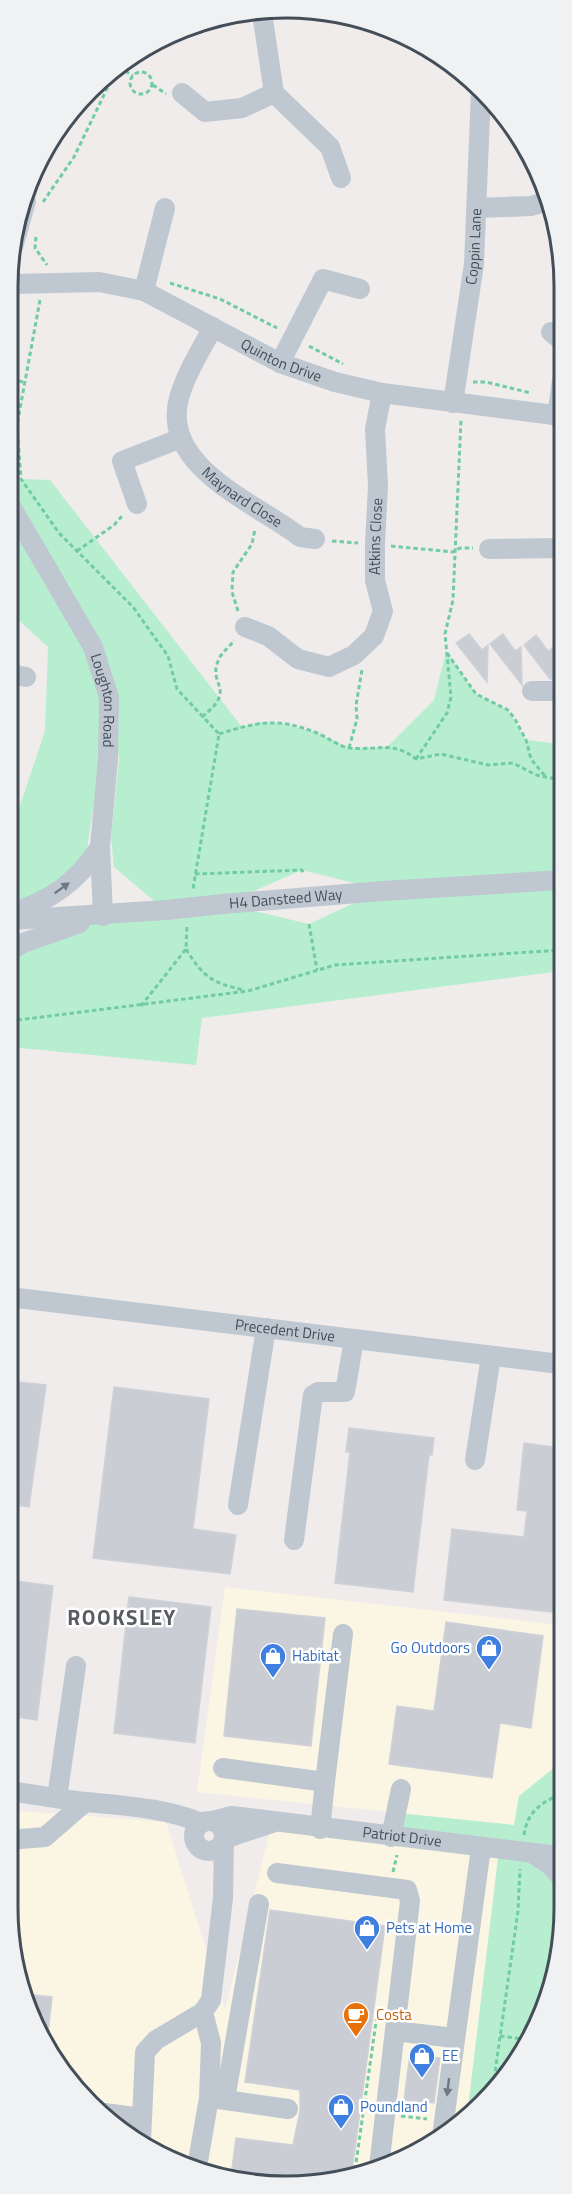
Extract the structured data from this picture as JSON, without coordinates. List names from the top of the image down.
{
  "streets": {
    "street": [
      "Coppin Lane",
      "Quinton Drive",
      "Maynard Close",
      "Atkins Close",
      "Loughton Road",
      "H4 Dansteed Way",
      "Precedent Drive",
      "Patriot Drive"
    ]
  },
  "crossings": [
    ["Coppin Lane", "Quinton Drive"],
    ["Quinton Drive", "Atkins Close"],
    ["Loughton Road", "H4 Dansteed Way"]
  ],
  "districts": ["ROOKSLEY"],
  "places": {
    "shop": [
      "Go Outdoors",
      "Habitat",
      "Pets at Home",
      "EE",
      "Poundland"
    ],
    "cafe": ["Costa"]
  }
}
